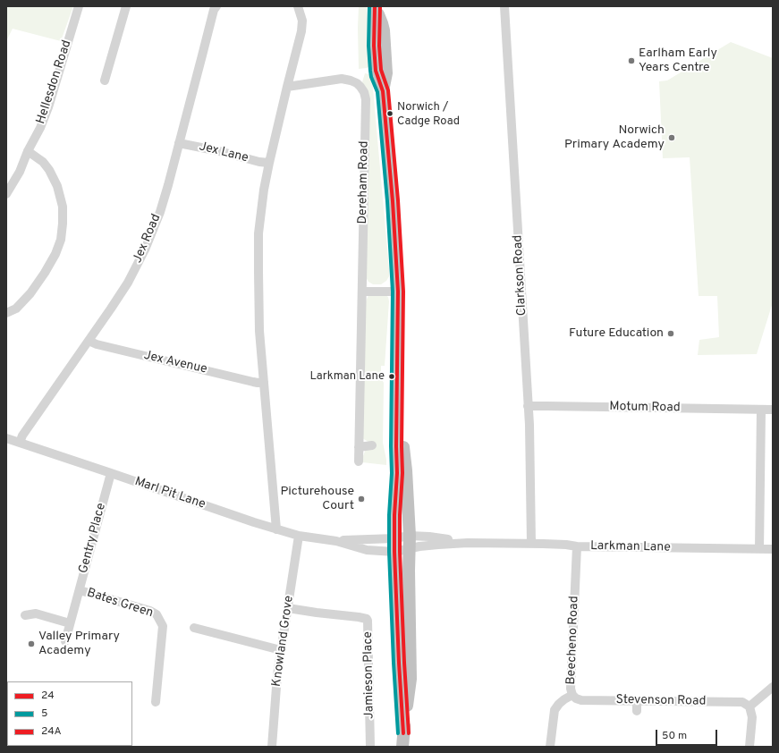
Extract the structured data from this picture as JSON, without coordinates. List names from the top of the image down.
{
  "streets": {
    "highway": ["Dereham Road"],
    "street": [
      "Hellesdon Road",
      "Jex Lane",
      "Jex Road",
      "Clarkson Road",
      "Jex Avenue",
      "Motum Road",
      "Marl Pit Lane",
      "Gentry Place",
      "Larkman Lane",
      "Bates Green",
      "Beecheno Road",
      "Knowland Grove",
      "Jamieson Place",
      "Stevenson Road"
    ]
  },
  "crossings": [
    ["Jex Lane", "Jex Road"],
    ["Dereham Road", "Marl Pit Lane"],
    ["Dereham Road", "Larkman Lane"],
    ["Jex Road", "Jex Avenue"],
    ["Jex Road", "Marl Pit Lane"],
    ["Clarkson Road", "Motum Road"],
    ["Clarkson Road", "Larkman Lane"],
    ["Marl Pit Lane", "Gentry Place"],
    ["Marl Pit Lane", "Larkman Lane"],
    ["Marl Pit Lane", "Knowland Grove"],
    ["Gentry Place", "Bates Green"],
    ["Larkman Lane", "Beecheno Road"],
    ["Beecheno Road", "Stevenson Road"],
    ["Knowland Grove", "Jamieson Place"]
  ],
  "places": [
    "Earlham Early Years Centre",
    "Norwich / Cadge Road",
    "Norwich Primary Academy",
    "Future Education",
    "Larkman Lane",
    "Picturehouse Court",
    "Valley Primary Academy"
  ],
  "lines": ["transit line 24", "transit line 5", "transit line 24A"],
  "legend": ["24", "5", "24A"],
  "scale_bar": "50 m"
}
